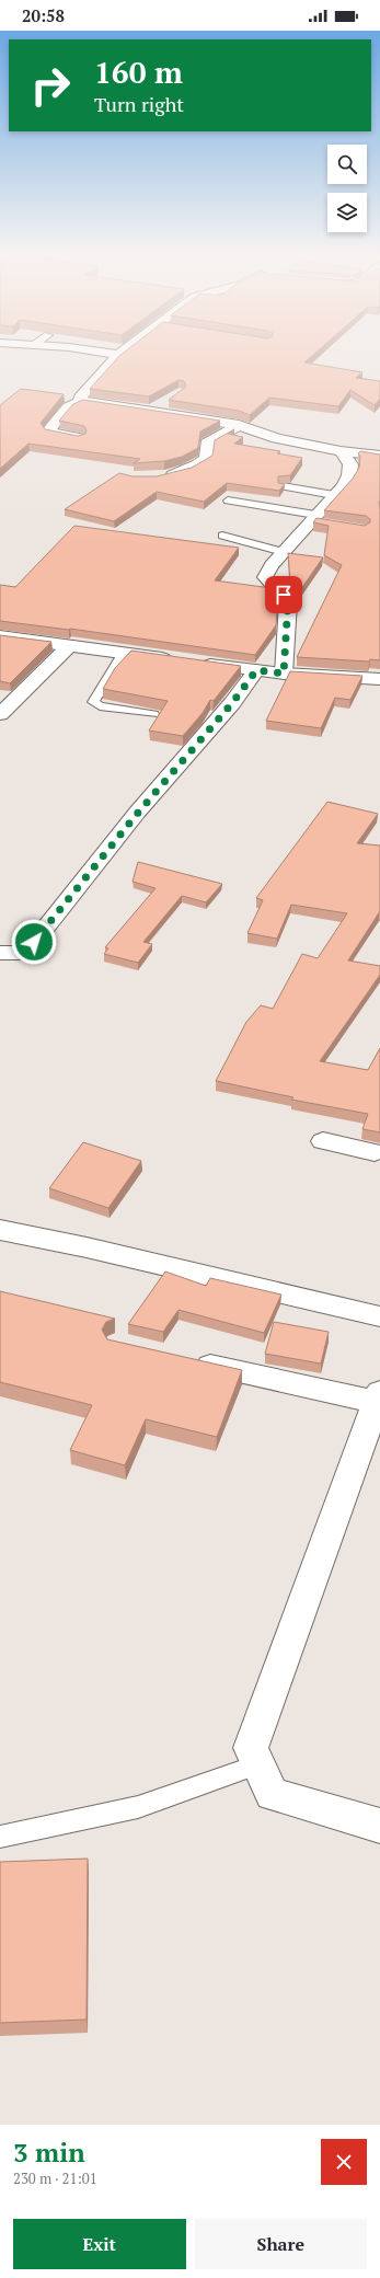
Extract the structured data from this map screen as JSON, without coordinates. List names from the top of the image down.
{
  "page": {
    "status": "20:58",
    "turn": ["160 m", "Turn right"],
    "heading": ["3 min", "230 m · 21:01"],
    "buttons": ["Exit", "Share"]
  }
}
